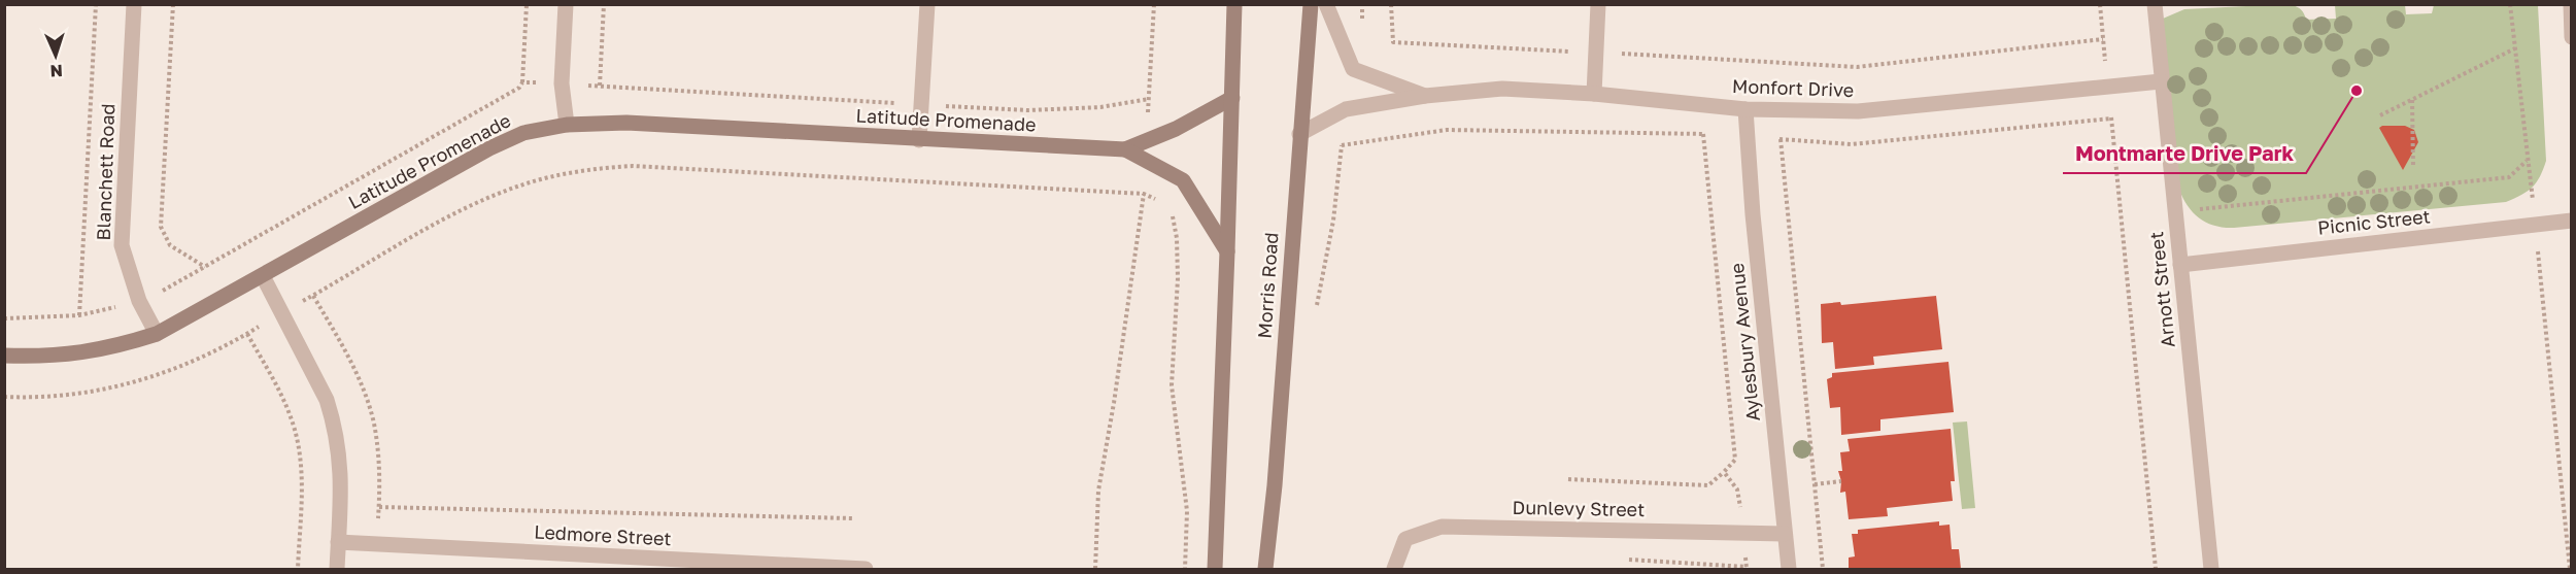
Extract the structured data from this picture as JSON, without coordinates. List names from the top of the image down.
{
  "streets": {
    "street": [
      "Monfort Drive",
      "Latitude Promenade",
      "Blanchett Road",
      "Picnic Street",
      "Morris Road",
      "Arnott Street",
      "Aylesbury Avenue",
      "Dunlevy Street",
      "Ledmore Street"
    ]
  },
  "crossings": [
    ["Monfort Drive", "Morris Road"],
    ["Monfort Drive", "Arnott Street"],
    ["Monfort Drive", "Aylesbury Avenue"],
    ["Latitude Promenade", "Blanchett Road"],
    ["Picnic Street", "Arnott Street"],
    ["Aylesbury Avenue", "Dunlevy Street"]
  ],
  "places": ["Montmarte Drive Park"],
  "north": "bottom"
}
